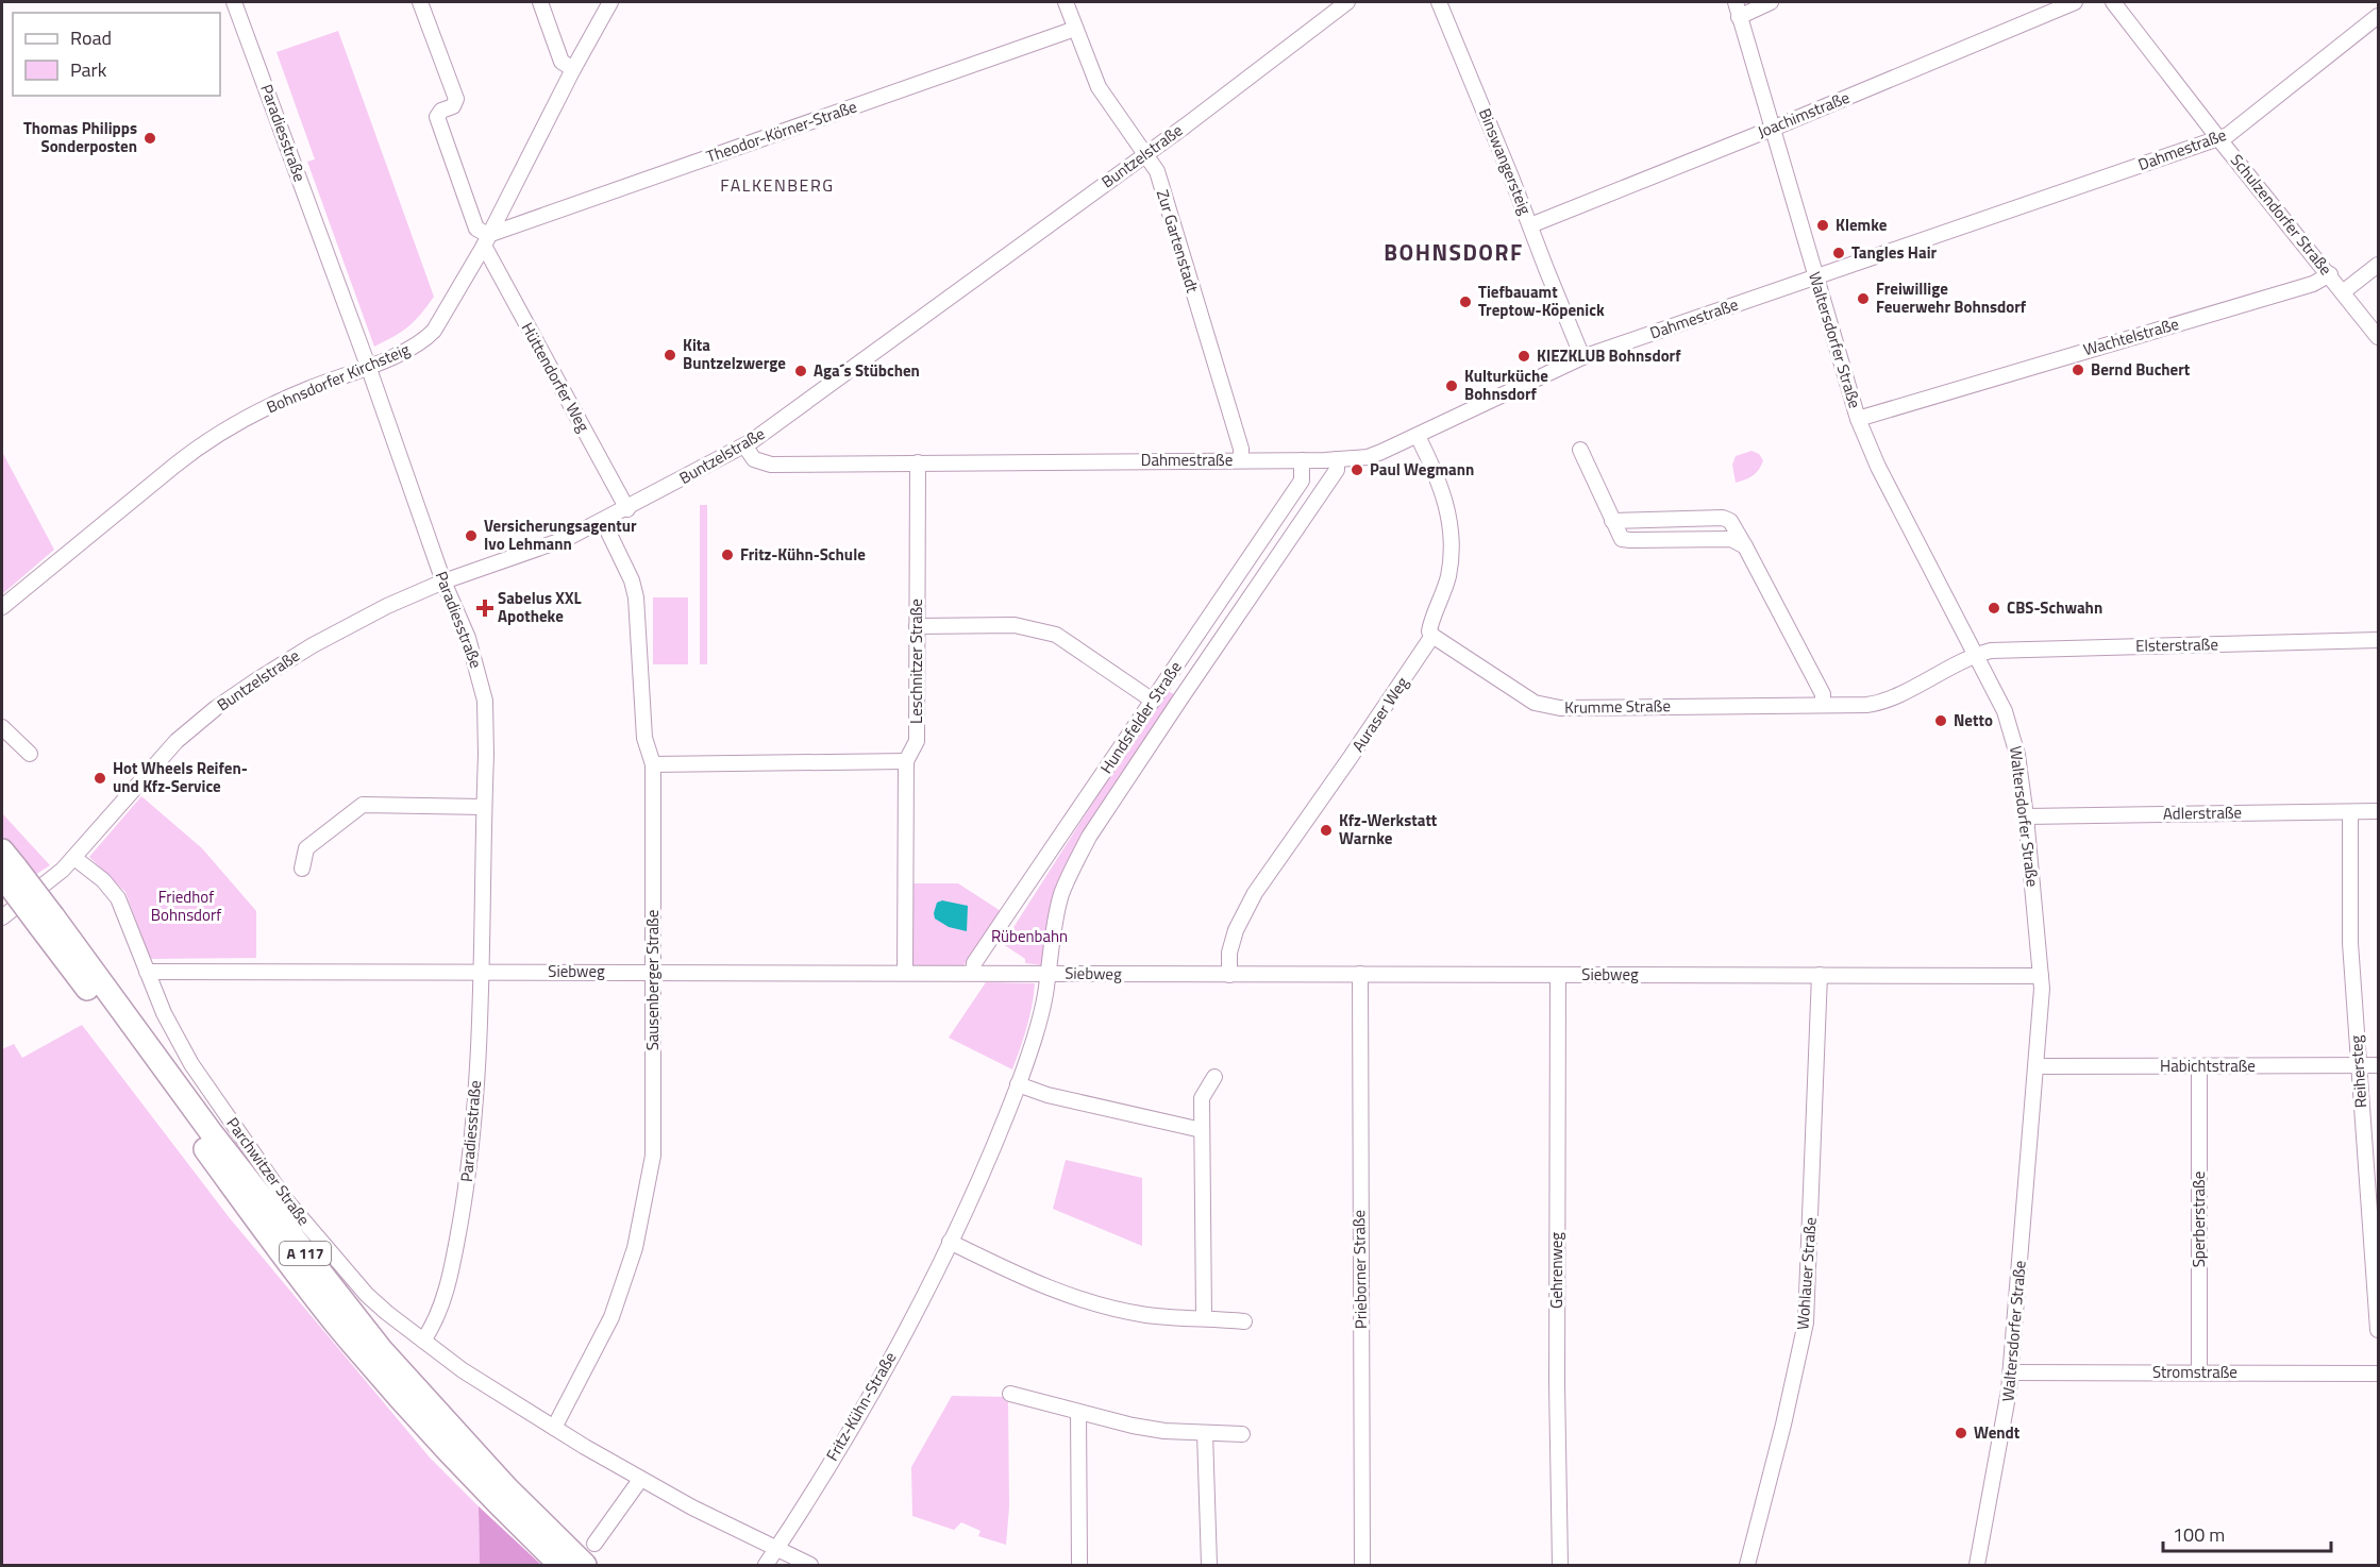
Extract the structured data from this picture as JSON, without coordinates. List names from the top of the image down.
{
  "streets": {
    "highway": ["A 117"],
    "street": [
      "Joachimstraße",
      "Theodor-Körner-Straße",
      "Paradiesstraße",
      "Dahmestraße",
      "Buntzelstraße",
      "Binswangersteig",
      "Schulzendorfer Straße",
      "Zur Gartenstadt",
      "Wachtelstraße",
      "Waltersdorfer Straße",
      "Hüttendorfer Weg",
      "Bohnsdorfer Kirchsteig",
      "Elsterstraße",
      "Leschnitzer Straße",
      "Krumme Straße",
      "Auraser Weg",
      "Hundsfelder Straße",
      "Adlerstraße",
      "Siebweg",
      "Sausenberger Straße",
      "Habichtstraße",
      "Reihersteg",
      "Parchwitzer Straße",
      "Sperberstraße",
      "Prieborner Straße",
      "Gehrenweg",
      "Wohlauer Straße",
      "Stromstraße",
      "Fritz-Kühn-Straße"
    ]
  },
  "crossings": [
    ["Joachimstraße", "Binswangersteig"],
    ["Joachimstraße", "Waltersdorfer Straße"],
    ["Theodor-Körner-Straße", "Zur Gartenstadt"],
    ["Theodor-Körner-Straße", "Hüttendorfer Weg"],
    ["Theodor-Körner-Straße", "Bohnsdorfer Kirchsteig"],
    ["Paradiesstraße", "Buntzelstraße"],
    ["Paradiesstraße", "Bohnsdorfer Kirchsteig"],
    ["Paradiesstraße", "Siebweg"],
    ["Paradiesstraße", "Parchwitzer Straße"],
    ["Dahmestraße", "Buntzelstraße"],
    ["Dahmestraße", "Binswangersteig"],
    ["Dahmestraße", "Schulzendorfer Straße"],
    ["Dahmestraße", "Zur Gartenstadt"],
    ["Dahmestraße", "Waltersdorfer Straße"],
    ["Dahmestraße", "Leschnitzer Straße"],
    ["Dahmestraße", "Auraser Weg"],
    ["Dahmestraße", "Hundsfelder Straße"],
    ["Buntzelstraße", "Zur Gartenstadt"],
    ["Buntzelstraße", "Hüttendorfer Weg"],
    ["Buntzelstraße", "Sausenberger Straße"],
    ["Buntzelstraße", "Parchwitzer Straße"],
    ["Schulzendorfer Straße", "Wachtelstraße"],
    ["Wachtelstraße", "Waltersdorfer Straße"],
    ["Waltersdorfer Straße", "Elsterstraße"],
    ["Waltersdorfer Straße", "Krumme Straße"],
    ["Waltersdorfer Straße", "Adlerstraße"],
    ["Waltersdorfer Straße", "Siebweg"],
    ["Waltersdorfer Straße", "Habichtstraße"],
    ["Waltersdorfer Straße", "Stromstraße"],
    ["Hüttendorfer Weg", "Bohnsdorfer Kirchsteig"],
    ["Elsterstraße", "Krumme Straße"],
    ["Leschnitzer Straße", "Siebweg"],
    ["Krumme Straße", "Auraser Weg"],
    ["Auraser Weg", "Siebweg"],
    ["Hundsfelder Straße", "Siebweg"],
    ["Hundsfelder Straße", "Fritz-Kühn-Straße"],
    ["Adlerstraße", "Reihersteg"],
    ["Siebweg", "Sausenberger Straße"],
    ["Siebweg", "Parchwitzer Straße"],
    ["Siebweg", "Prieborner Straße"],
    ["Siebweg", "Gehrenweg"],
    ["Siebweg", "Wohlauer Straße"],
    ["Siebweg", "Fritz-Kühn-Straße"],
    ["Sausenberger Straße", "Parchwitzer Straße"],
    ["Habichtstraße", "Reihersteg"],
    ["Habichtstraße", "Sperberstraße"],
    ["Parchwitzer Straße", "Fritz-Kühn-Straße"],
    ["Sperberstraße", "Stromstraße"]
  ],
  "districts": ["FALKENBERG", "BOHNSDORF"],
  "parks": ["Friedhof Bohnsdorf", "Rübenbahn"],
  "places": {
    "other": [
      "Thomas Philipps Sonderposten",
      "Klemke",
      "Tangles Hair",
      "Freiwillige Feuerwehr Bohnsdorf",
      "Tiefbauamt Treptow-Köpenick",
      "Kita Buntzelzwerge",
      "KIEZKLUB Bohnsdorf",
      "Bernd Buchert",
      "Aga´s Stübchen",
      "Kulturküche Bohnsdorf",
      "Paul Wegmann",
      "Versicherungsagentur Ivo Lehmann",
      "Fritz-Kühn-Schule",
      "CBS-Schwahn",
      "Netto",
      "Hot Wheels Reifen- und Kfz-Service",
      "Kfz-Werkstatt Warnke",
      "Wendt"
    ],
    "health": ["Sabelus XXL Apotheke"]
  },
  "legend": ["Road", "Park"],
  "scale_bar": "100 m"
}
